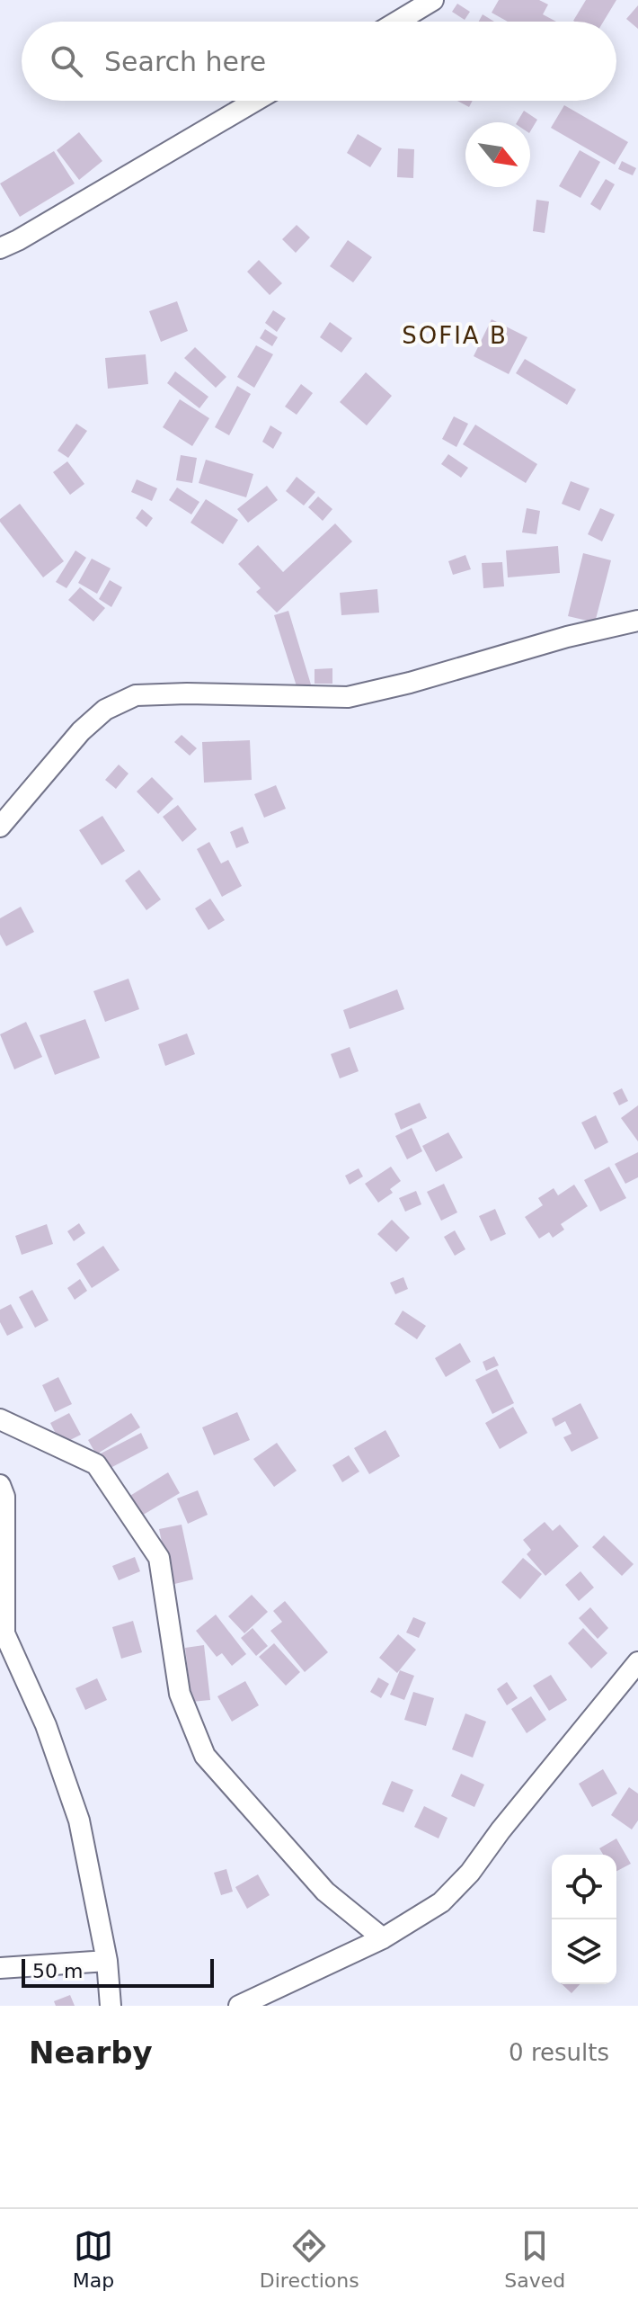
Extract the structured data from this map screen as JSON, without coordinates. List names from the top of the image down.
{
  "districts": ["SOFIA B"],
  "scale_bar": "50 m",
  "north": "bottom right",
  "page": {
    "search": "Search here",
    "scale": "50 m",
    "heading": ["Nearby", "0 results"],
    "nav": ["Map", "Directions", "Saved"]
  }
}
